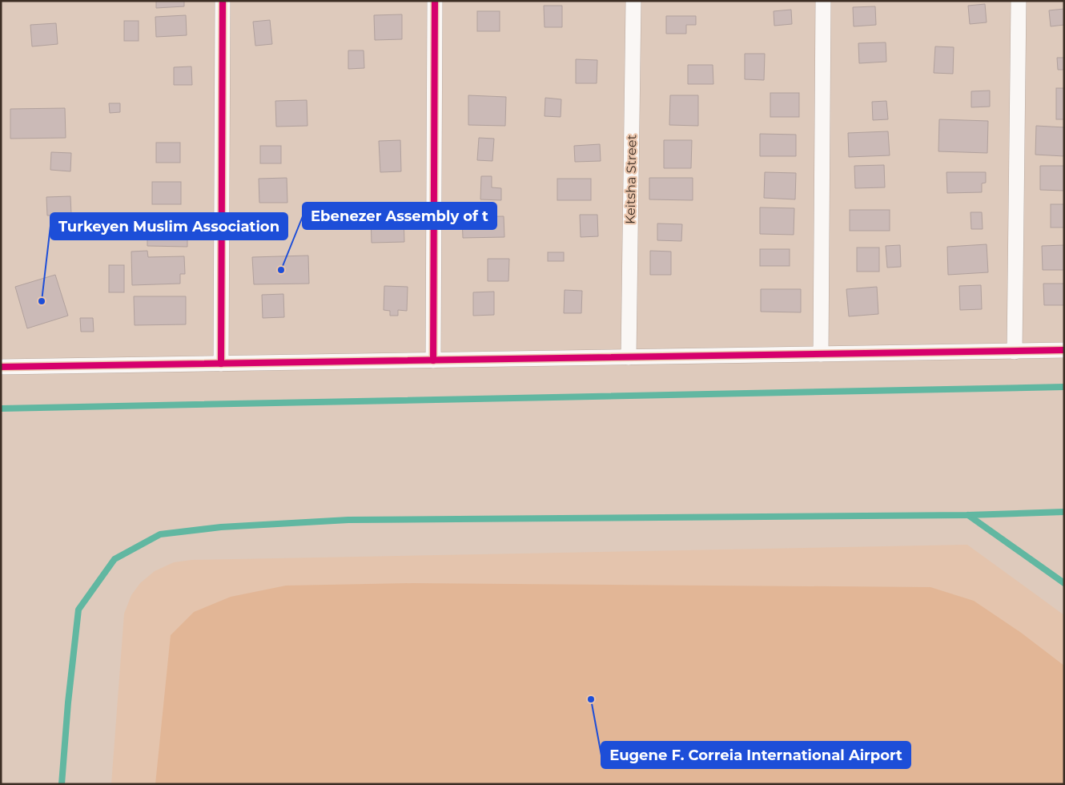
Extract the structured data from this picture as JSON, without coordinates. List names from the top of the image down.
{
  "streets": {
    "street": ["Keitsha Street"]
  },
  "places": ["Ebenezer Assembly of t", "Turkeyen Muslim Association", "Eugene F. Correia International Airport"]
}
